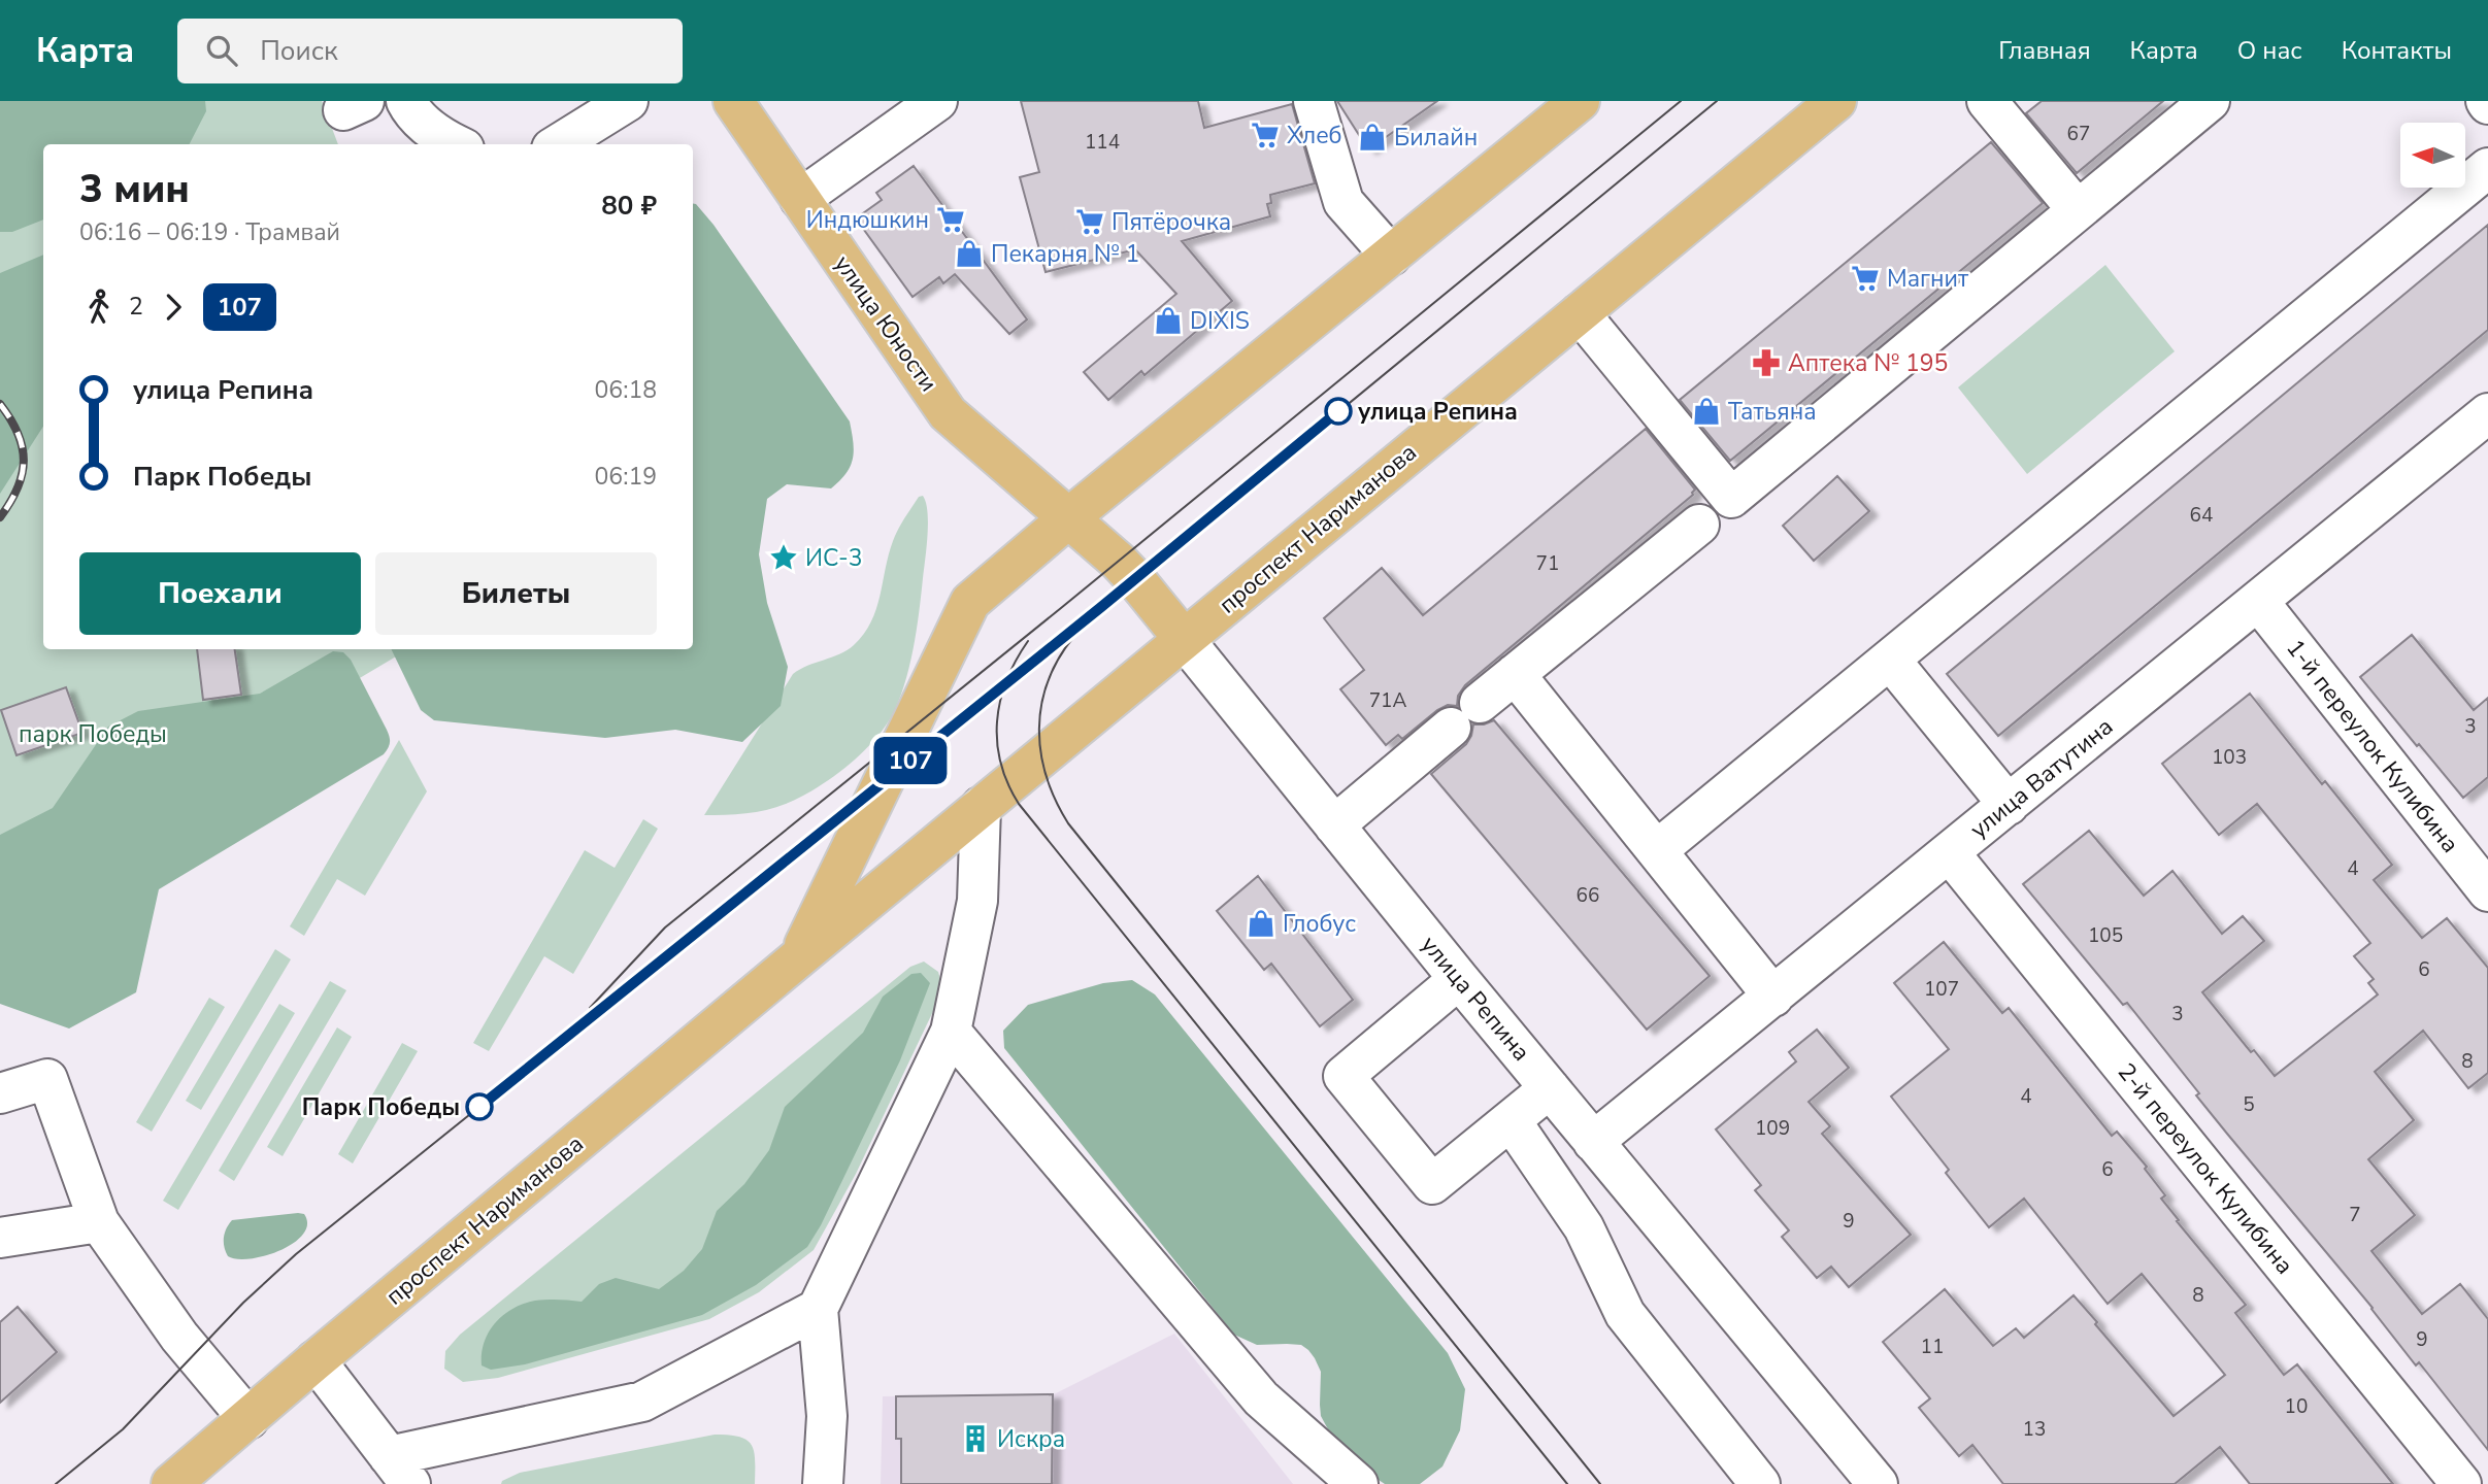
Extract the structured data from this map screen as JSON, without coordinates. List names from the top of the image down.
{
  "streets": {
    "main road": ["улица Юности", "проспект Нариманова", "улица Репина"],
    "street": ["1-й переулок Кулибина", "улица Ватутина", "2-й переулок Кулибина"]
  },
  "crossings": [
    ["улица Юности", "проспект Нариманова"],
    ["улица Юности", "улица Репина"],
    ["проспект Нариманова", "улица Репина"],
    ["1-й переулок Кулибина", "улица Ватутина"],
    ["улица Ватутина", "улица Репина"],
    ["улица Ватутина", "2-й переулок Кулибина"]
  ],
  "parks": ["парк Победы"],
  "places": {
    "supermarket": [
      "Хлеб",
      "Индюшкин",
      "Пятёрочка",
      "Магнит"
    ],
    "shop": [
      "Билайн",
      "Пекарня № 1",
      "DIXIS",
      "Татьяна",
      "Глобус"
    ],
    "pharmacy": ["Аптека № 195"],
    "other": ["улица Репина", "Парк Победы"],
    "place": ["ИС-3"],
    "building": ["Искра"]
  },
  "lines": ["tram line 107"],
  "house_numbers": [
    "67",
    "114",
    "64",
    "71",
    "71А",
    "3",
    "103",
    "4",
    "66",
    "105",
    "6",
    "107",
    "3",
    "8",
    "4",
    "5",
    "109",
    "6",
    "7",
    "9",
    "8",
    "9",
    "11",
    "10",
    "13"
  ],
  "north": "left",
  "page": {
    "header": "Карта",
    "search": "Поиск",
    "nav": [
      "Главная",
      "Карта",
      "О нас",
      "Контакты"
    ],
    "on_map": "107",
    "heading": ["3 мин", "06:16 – 06:19 · Трамвай", "80 ₽"],
    "legs": ["2", "107"],
    "list": [
      {
        "name": "улица Репина",
        "value": "06:18"
      },
      {
        "name": "Парк Победы",
        "value": "06:19"
      }
    ],
    "buttons": ["Поехали", "Билеты"]
  }
}
